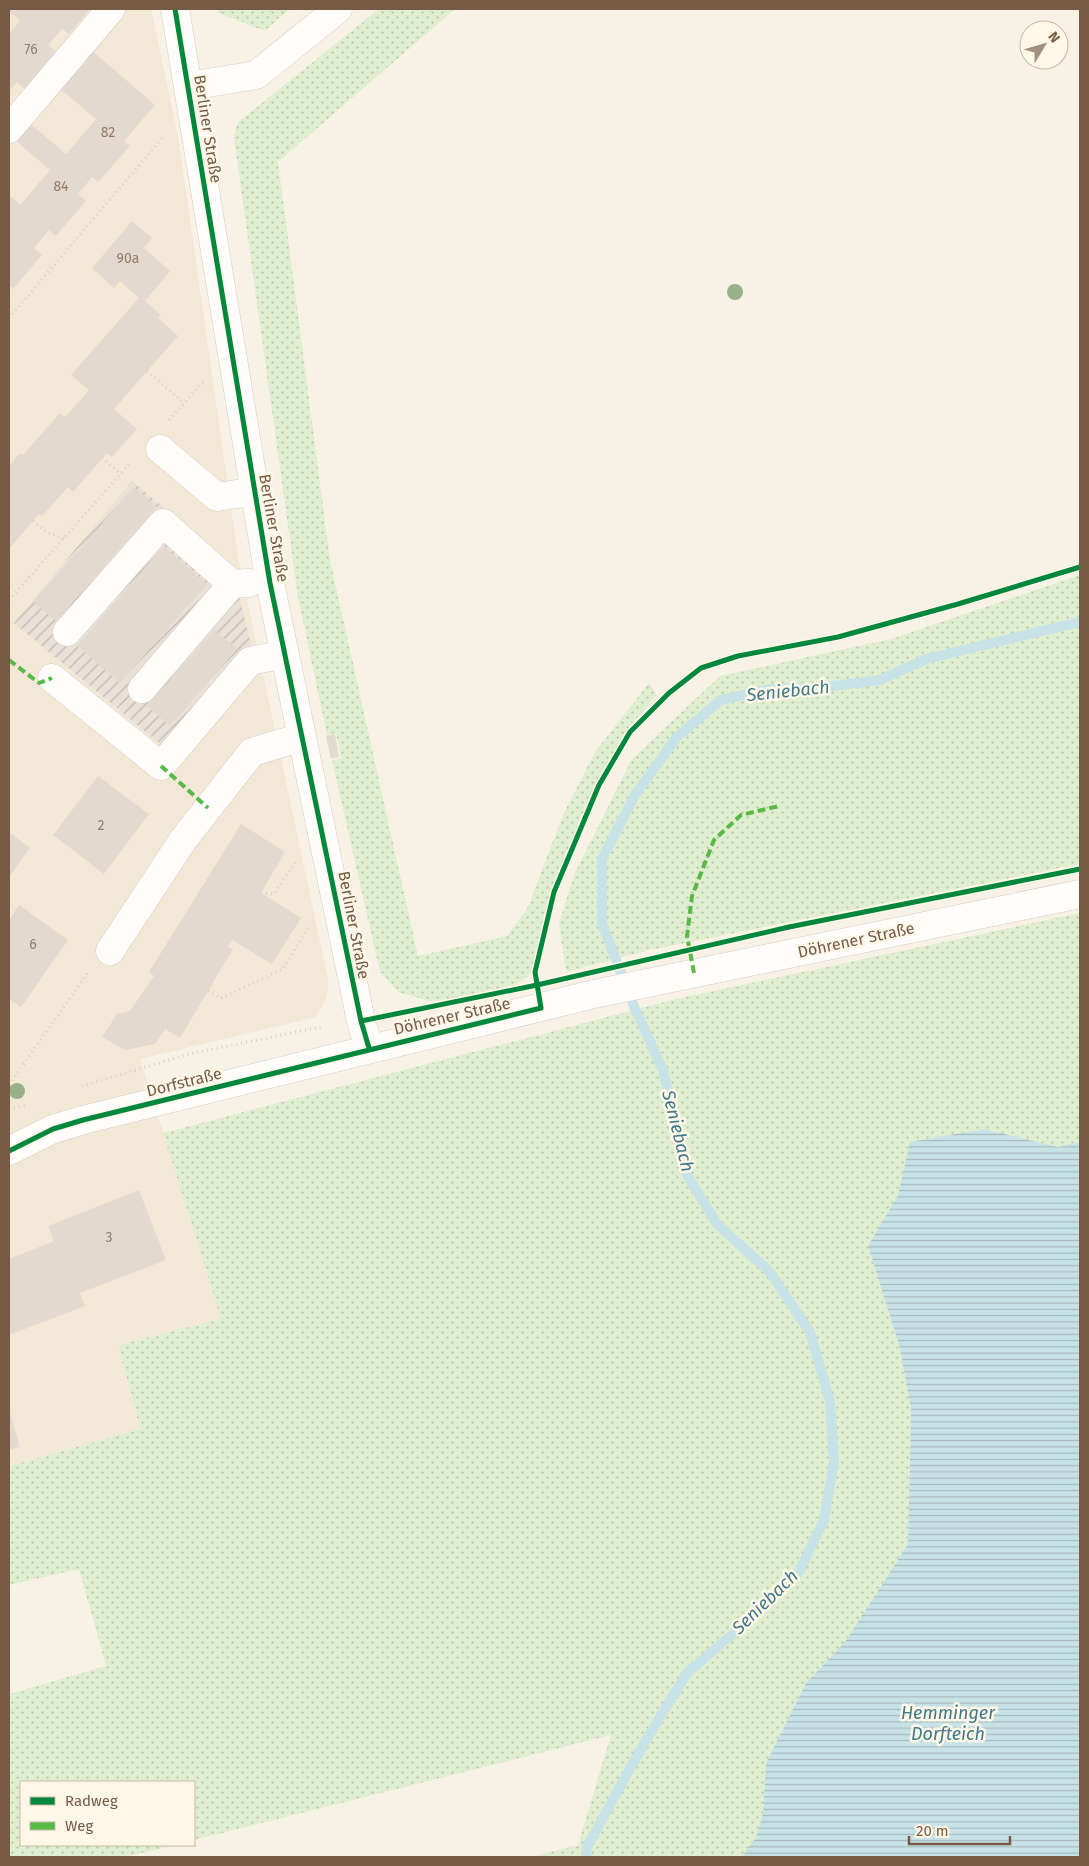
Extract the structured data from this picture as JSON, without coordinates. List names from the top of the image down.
{
  "streets": {
    "street": ["Berliner Straße", "Döhrener Straße", "Dorfstraße"]
  },
  "crossings": [
    ["Berliner Straße", "Döhrener Straße"],
    ["Berliner Straße", "Dorfstraße"],
    ["Döhrener Straße", "Dorfstraße"]
  ],
  "water": ["Seniebach", "Hemminger Dorfteich"],
  "house_numbers": [
    "76",
    "82",
    "84",
    "90a",
    "2",
    "6",
    "3"
  ],
  "legend": ["Radweg", "Weg"],
  "scale_bar": "20 m",
  "north": "top right"
}
